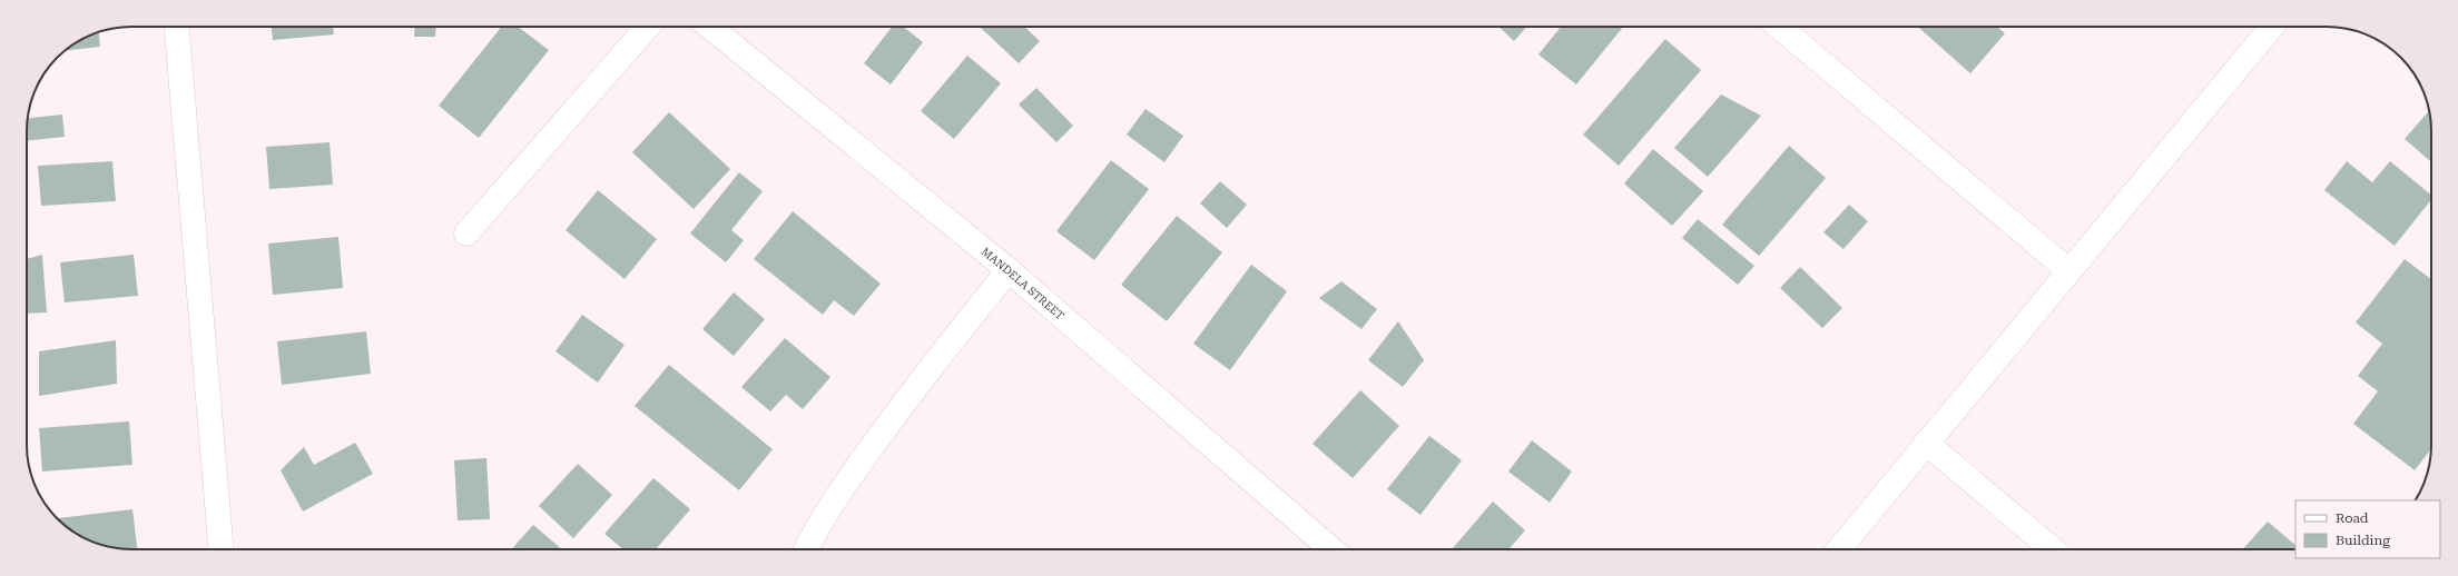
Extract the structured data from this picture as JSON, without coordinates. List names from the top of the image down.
{
  "streets": {
    "street": ["MANDELA STREET"]
  },
  "legend": ["Road", "Building"]
}
